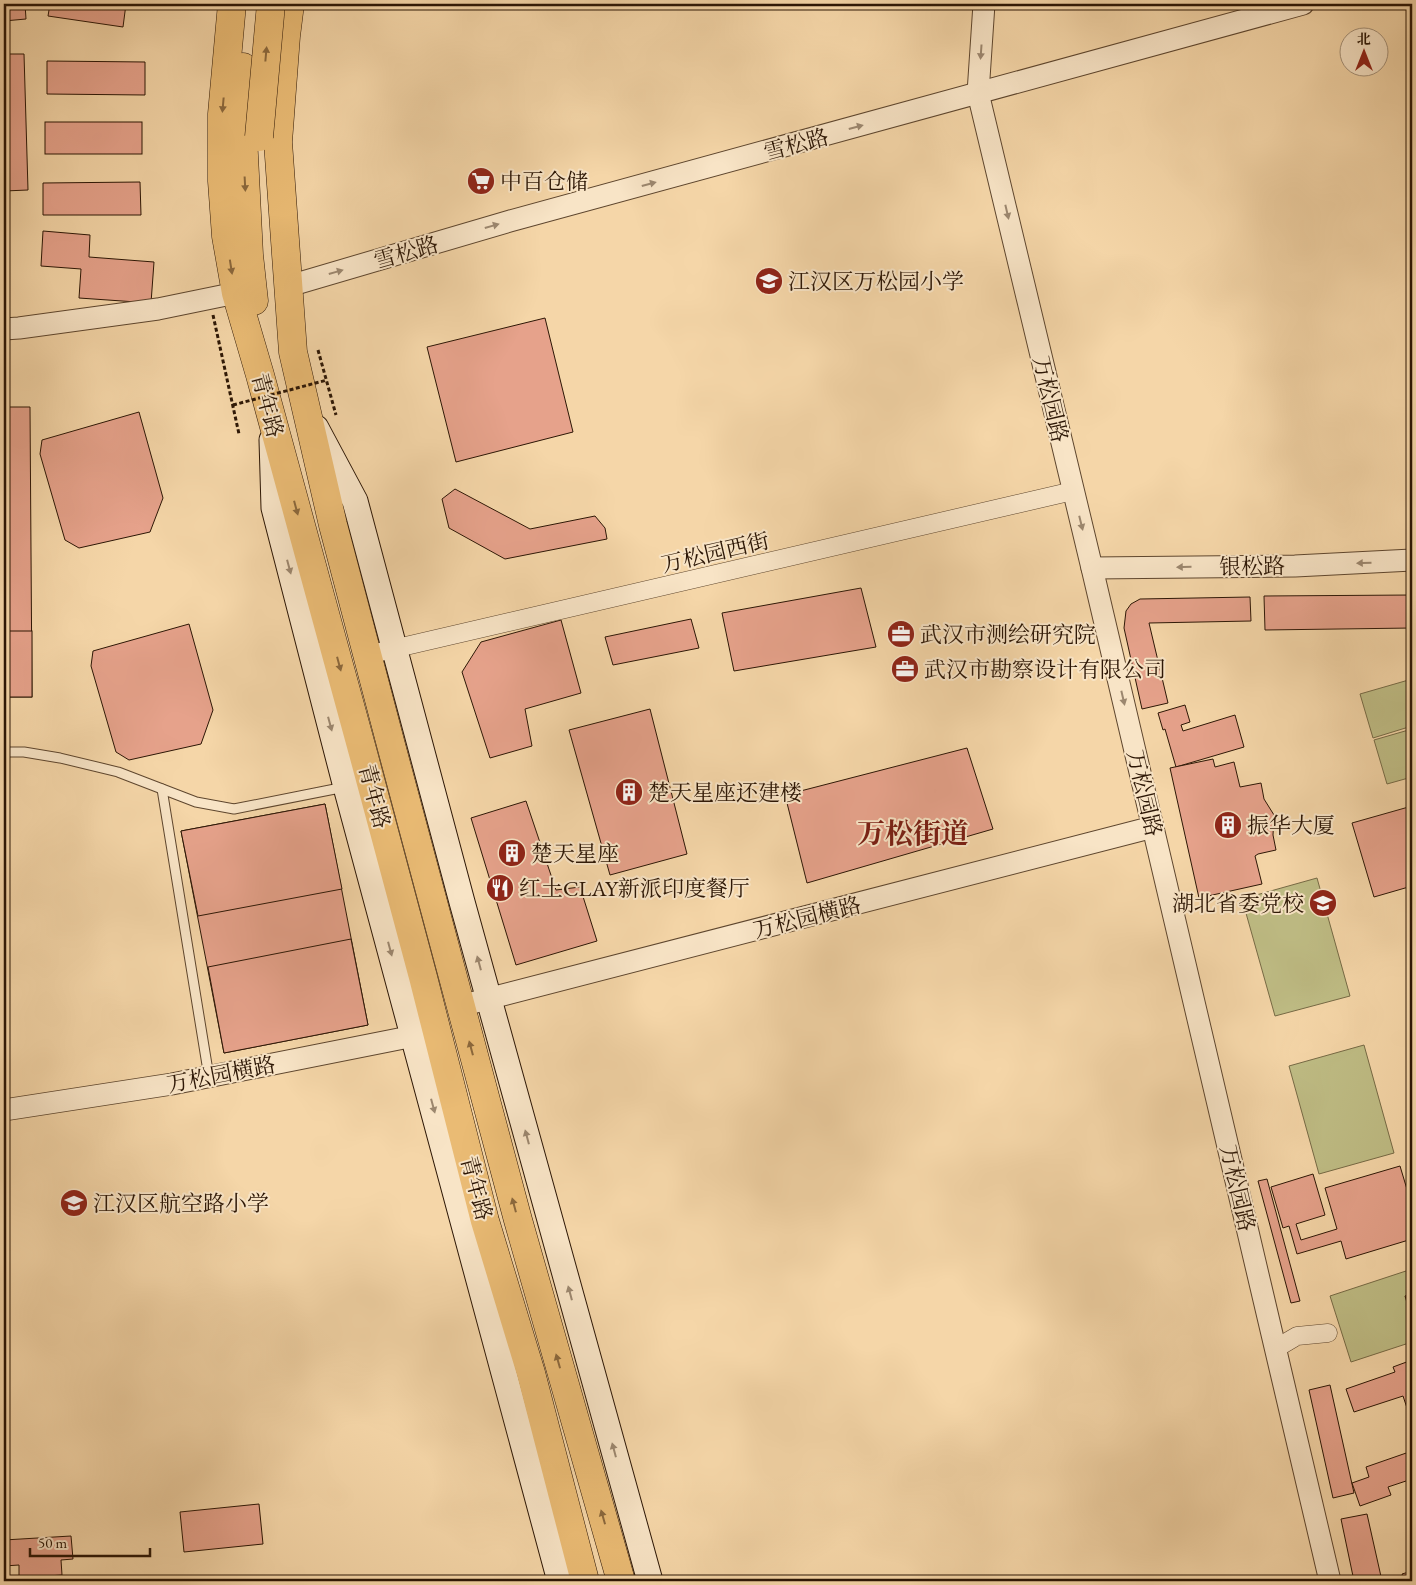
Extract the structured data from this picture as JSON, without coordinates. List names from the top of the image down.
{
  "streets": {
    "main road": ["青年路"],
    "street": [
      "雪松路",
      "万松园路",
      "万松园西街",
      "银松路",
      "万松园横路"
    ]
  },
  "crossings": [
    ["雪松路", "万松园路"],
    ["雪松路", "青年路"],
    ["万松园路", "万松园西街"],
    ["万松园路", "银松路"],
    ["万松园路", "万松园横路"],
    ["青年路", "万松园西街"],
    ["青年路", "万松园横路"]
  ],
  "one_way": ["雪松路", "万松园路", "银松路"],
  "districts": ["万松街道"],
  "places": {
    "supermarket": ["中百仓储"],
    "school or university": ["江汉区万松园小学", "湖北省委党校", "江汉区航空路小学"],
    "office": ["武汉市测绘研究院", "武汉市勘察设计有限公司"],
    "building": ["楚天星座还建楼", "振华大厦", "楚天星座"],
    "restaurant": ["红土CLAY新派印度餐厅"]
  },
  "scale_bar": "50 m",
  "north": "top"
}
